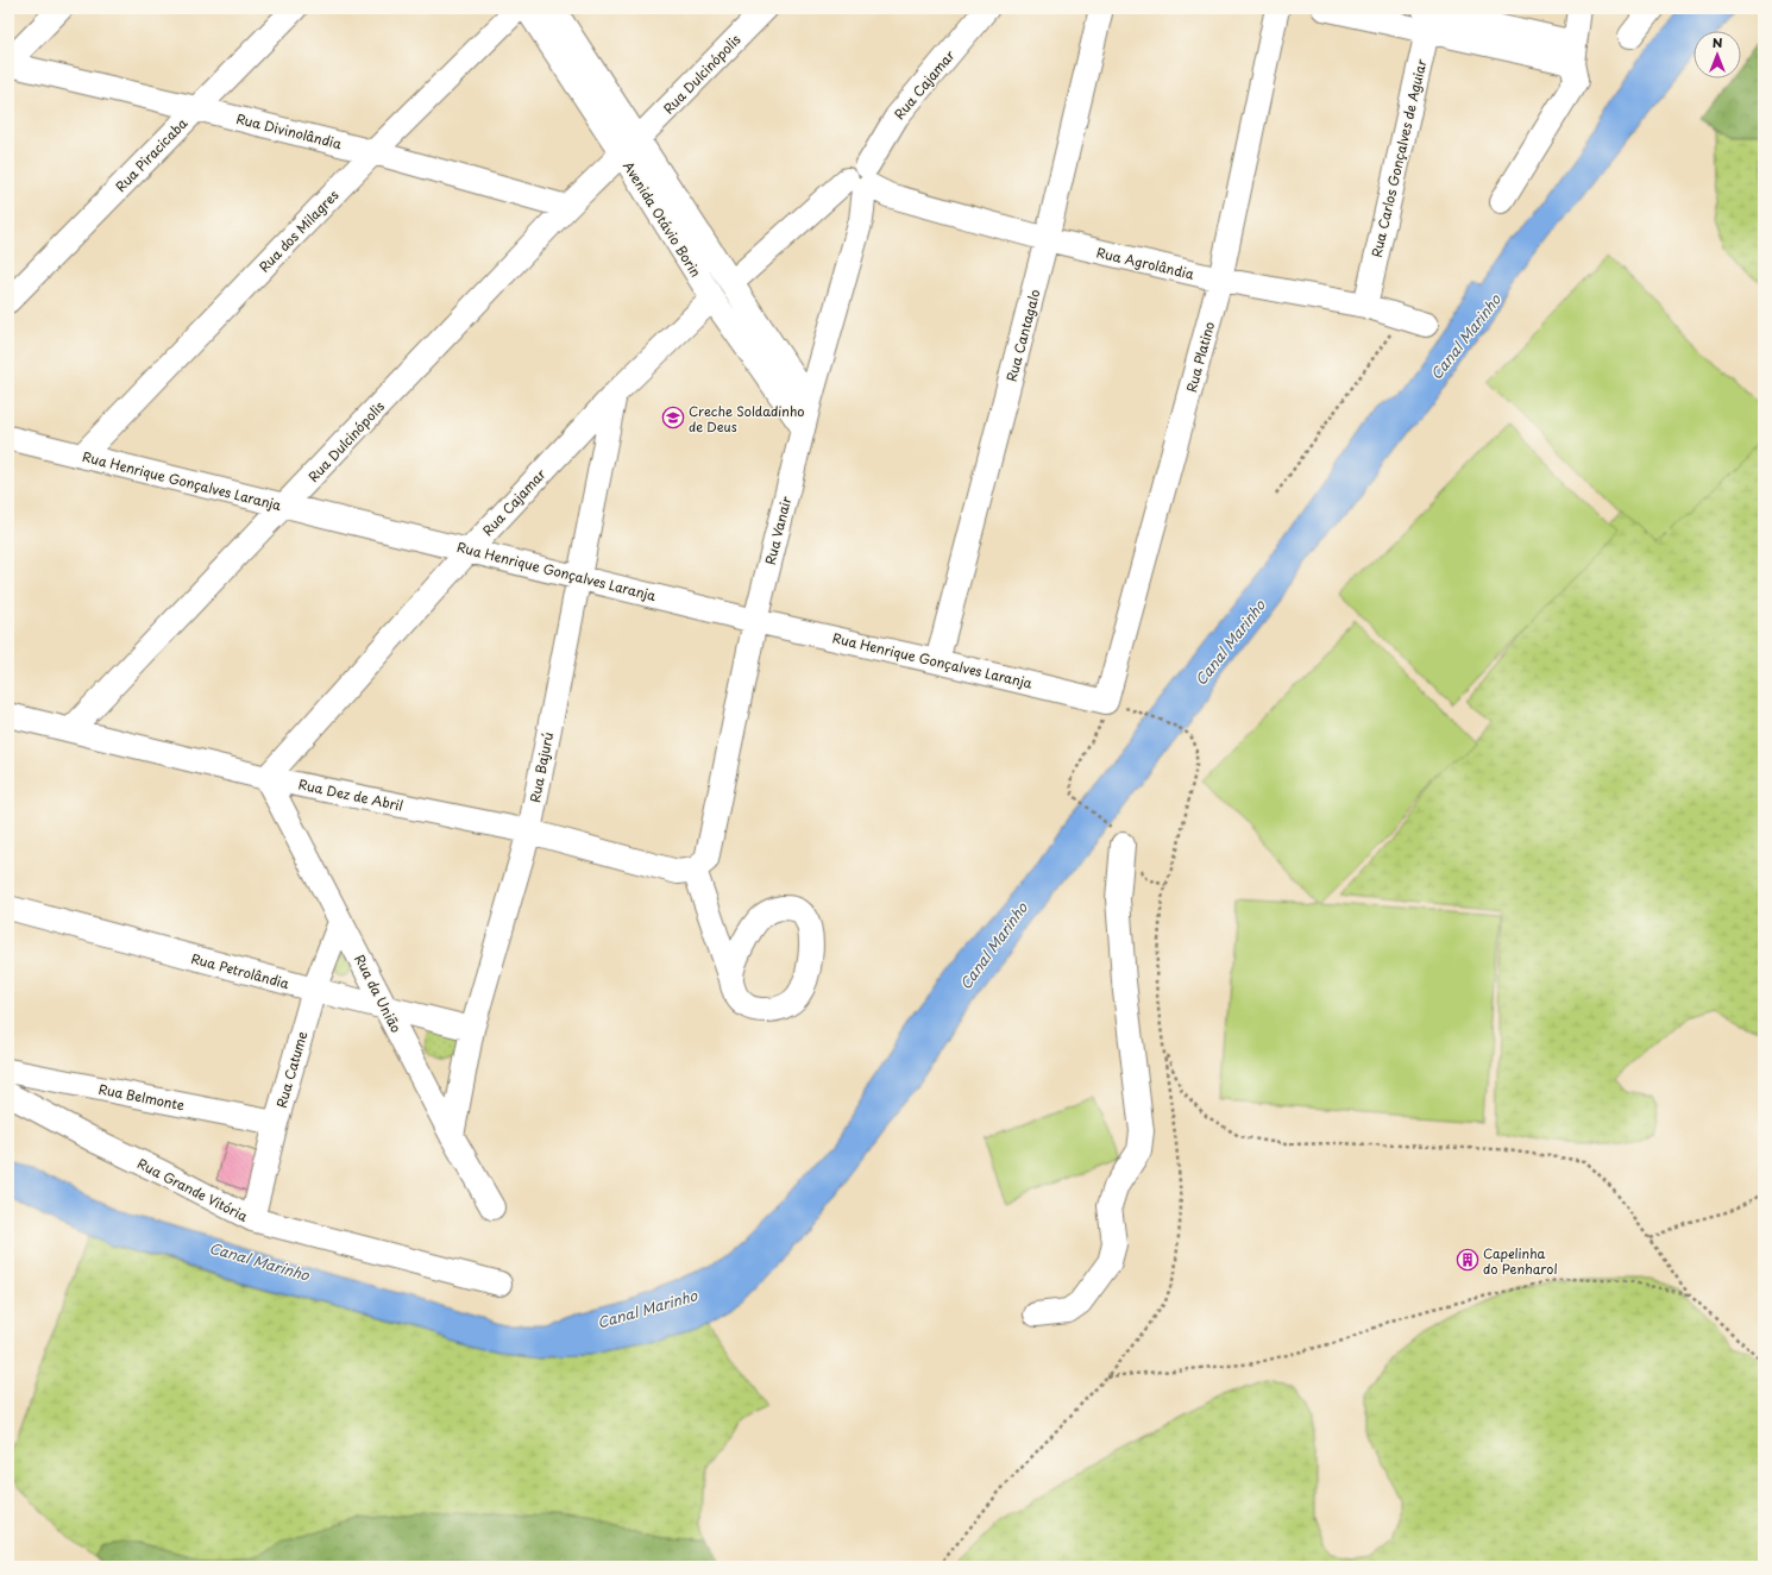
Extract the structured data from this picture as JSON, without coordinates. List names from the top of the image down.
{
  "streets": {
    "street": [
      "Rua Dulcinópolis",
      "Rua Cajamar",
      "Rua Divinolândia",
      "Rua Piracicaba",
      "Rua Carlos Gonçalves de Aguiar",
      "Avenida Otávio Borin",
      "Rua dos Milagres",
      "Rua Agrolândia",
      "Rua Cantagalo",
      "Rua Platino",
      "Rua Henrique Gonçalves Laranja",
      "Rua Vanair",
      "Rua Bajurú",
      "Rua Dez de Abril",
      "Rua Petrolândia",
      "Rua da União",
      "Rua Catume",
      "Rua Belmonte",
      "Rua Grande Vitória"
    ]
  },
  "crossings": [
    ["Rua Dulcinópolis", "Rua Divinolândia"],
    ["Rua Dulcinópolis", "Avenida Otávio Borin"],
    ["Rua Dulcinópolis", "Rua Henrique Gonçalves Laranja"],
    ["Rua Dulcinópolis", "Rua Dez de Abril"],
    ["Rua Cajamar", "Avenida Otávio Borin"],
    ["Rua Cajamar", "Rua Agrolândia"],
    ["Rua Cajamar", "Rua Henrique Gonçalves Laranja"],
    ["Rua Cajamar", "Rua Vanair"],
    ["Rua Cajamar", "Rua Bajurú"],
    ["Rua Cajamar", "Rua Dez de Abril"],
    ["Rua Cajamar", "Rua da União"],
    ["Rua Divinolândia", "Rua Piracicaba"],
    ["Rua Divinolândia", "Rua dos Milagres"],
    ["Rua Carlos Gonçalves de Aguiar", "Rua Agrolândia"],
    ["Avenida Otávio Borin", "Rua Vanair"],
    ["Rua dos Milagres", "Rua Henrique Gonçalves Laranja"],
    ["Rua Agrolândia", "Rua Cantagalo"],
    ["Rua Agrolândia", "Rua Platino"],
    ["Rua Agrolândia", "Rua Vanair"],
    ["Rua Cantagalo", "Rua Henrique Gonçalves Laranja"],
    ["Rua Platino", "Rua Henrique Gonçalves Laranja"],
    ["Rua Henrique Gonçalves Laranja", "Rua Vanair"],
    ["Rua Henrique Gonçalves Laranja", "Rua Bajurú"],
    ["Rua Vanair", "Rua Dez de Abril"],
    ["Rua Bajurú", "Rua Dez de Abril"],
    ["Rua Bajurú", "Rua Petrolândia"],
    ["Rua Bajurú", "Rua da União"],
    ["Rua Dez de Abril", "Rua da União"],
    ["Rua Petrolândia", "Rua da União"],
    ["Rua Petrolândia", "Rua Catume"],
    ["Rua da União", "Rua Catume"],
    ["Rua Catume", "Rua Belmonte"],
    ["Rua Catume", "Rua Grande Vitória"]
  ],
  "water": ["Canal Marinho"],
  "places": {
    "school or university": ["Creche Soldadinho de Deus"],
    "building": ["Capelinha do Penharol"]
  },
  "north": "top"
}
